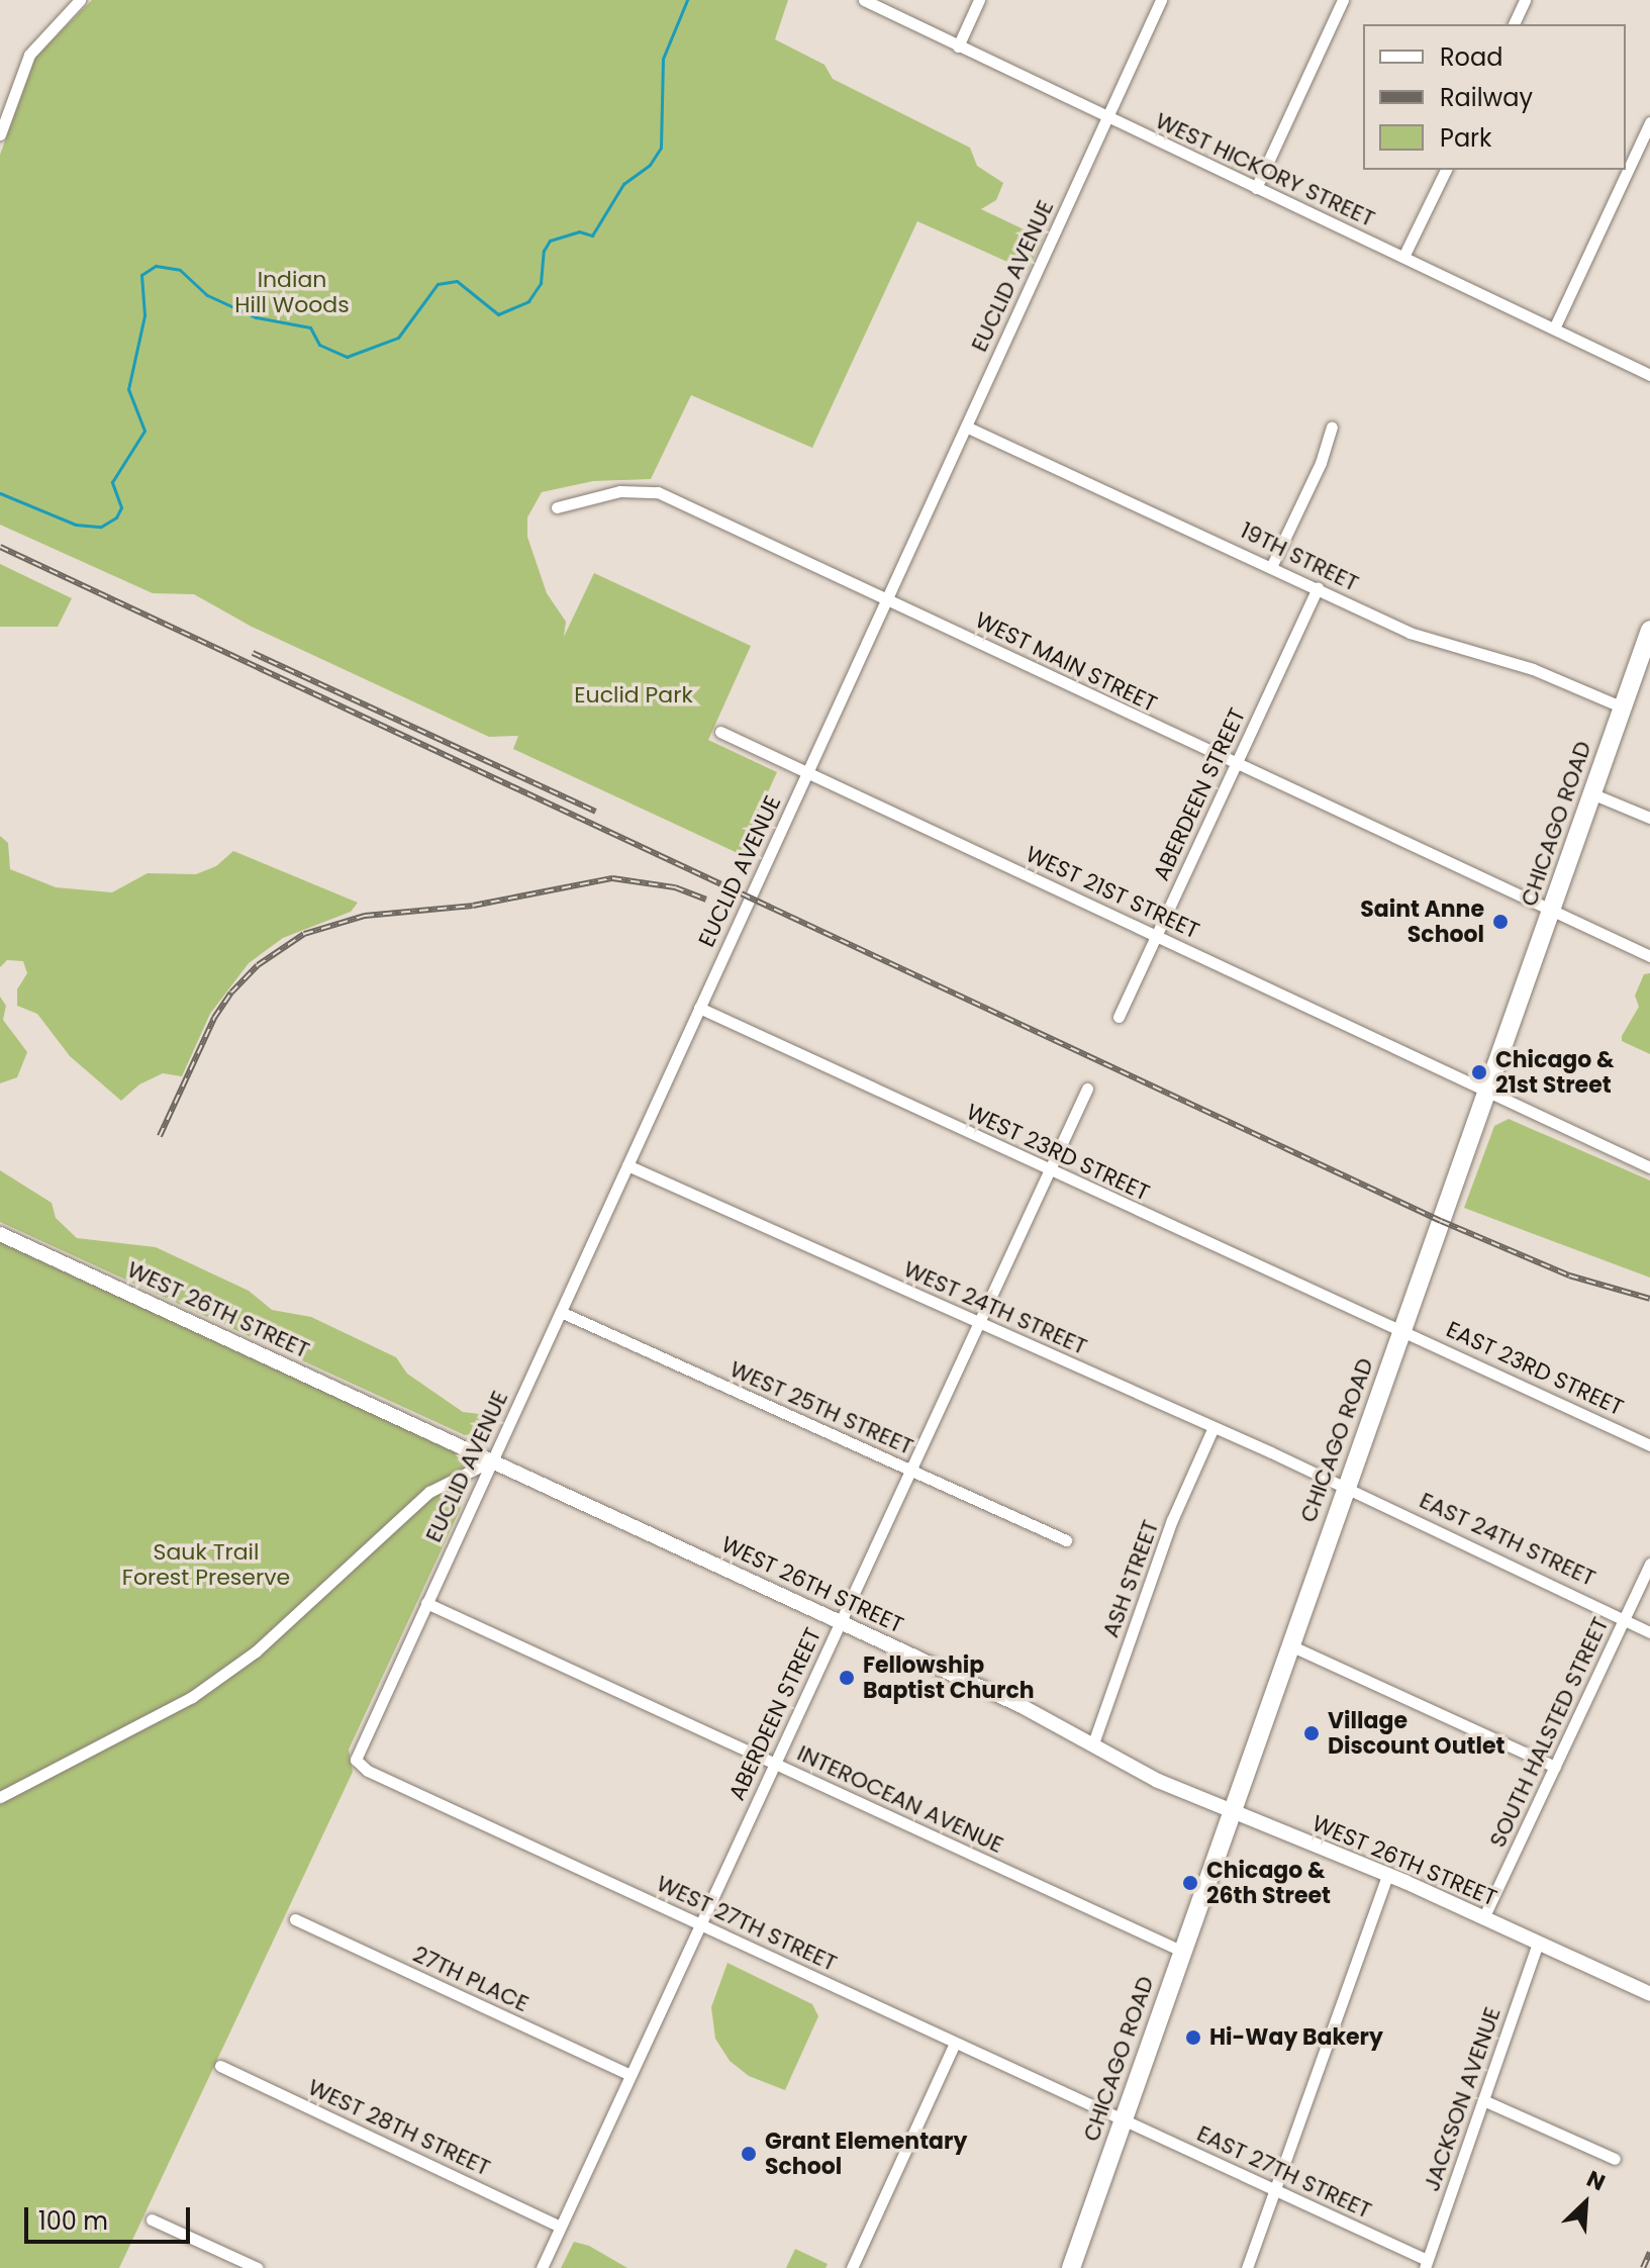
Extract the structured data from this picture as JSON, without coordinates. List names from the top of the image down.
{
  "streets": {
    "main road": ["CHICAGO ROAD"],
    "street": [
      "WEST HICKORY STREET",
      "EUCLID AVENUE",
      "19TH STREET",
      "WEST MAIN STREET",
      "ABERDEEN STREET",
      "WEST 21ST STREET",
      "WEST 23RD STREET",
      "WEST 24TH STREET",
      "WEST 26TH STREET",
      "EAST 23RD STREET",
      "WEST 25TH STREET",
      "EAST 24TH STREET",
      "ASH STREET",
      "SOUTH HALSTED STREET",
      "INTEROCEAN AVENUE",
      "WEST 27TH STREET",
      "27TH PLACE",
      "JACKSON AVENUE",
      "WEST 28TH STREET",
      "EAST 27TH STREET"
    ]
  },
  "crossings": [
    ["WEST HICKORY STREET", "EUCLID AVENUE"],
    ["EUCLID AVENUE", "19TH STREET"],
    ["EUCLID AVENUE", "WEST MAIN STREET"],
    ["EUCLID AVENUE", "WEST 21ST STREET"],
    ["EUCLID AVENUE", "WEST 23RD STREET"],
    ["EUCLID AVENUE", "WEST 24TH STREET"],
    ["EUCLID AVENUE", "WEST 26TH STREET"],
    ["EUCLID AVENUE", "WEST 25TH STREET"],
    ["EUCLID AVENUE", "INTEROCEAN AVENUE"],
    ["EUCLID AVENUE", "WEST 27TH STREET"],
    ["19TH STREET", "ABERDEEN STREET"],
    ["19TH STREET", "CHICAGO ROAD"],
    ["WEST MAIN STREET", "ABERDEEN STREET"],
    ["WEST MAIN STREET", "CHICAGO ROAD"],
    ["ABERDEEN STREET", "WEST 21ST STREET"],
    ["ABERDEEN STREET", "WEST 23RD STREET"],
    ["ABERDEEN STREET", "WEST 24TH STREET"],
    ["ABERDEEN STREET", "WEST 26TH STREET"],
    ["ABERDEEN STREET", "WEST 25TH STREET"],
    ["ABERDEEN STREET", "INTEROCEAN AVENUE"],
    ["ABERDEEN STREET", "WEST 27TH STREET"],
    ["ABERDEEN STREET", "27TH PLACE"],
    ["ABERDEEN STREET", "WEST 28TH STREET"],
    ["CHICAGO ROAD", "WEST 21ST STREET"],
    ["CHICAGO ROAD", "WEST 23RD STREET"],
    ["CHICAGO ROAD", "WEST 24TH STREET"],
    ["CHICAGO ROAD", "WEST 26TH STREET"],
    ["CHICAGO ROAD", "EAST 23RD STREET"],
    ["CHICAGO ROAD", "EAST 24TH STREET"],
    ["CHICAGO ROAD", "INTEROCEAN AVENUE"],
    ["CHICAGO ROAD", "WEST 27TH STREET"],
    ["CHICAGO ROAD", "EAST 27TH STREET"],
    ["WEST 23RD STREET", "EAST 23RD STREET"],
    ["WEST 24TH STREET", "EAST 24TH STREET"],
    ["WEST 24TH STREET", "ASH STREET"],
    ["WEST 26TH STREET", "ASH STREET"],
    ["WEST 26TH STREET", "SOUTH HALSTED STREET"],
    ["WEST 26TH STREET", "JACKSON AVENUE"],
    ["EAST 24TH STREET", "SOUTH HALSTED STREET"],
    ["WEST 27TH STREET", "EAST 27TH STREET"],
    ["JACKSON AVENUE", "EAST 27TH STREET"]
  ],
  "parks": ["Indian Hill Woods", "Euclid Park", "Sauk Trail Forest Preserve"],
  "places": [
    "Saint Anne School",
    "Chicago & 21st Street",
    "Fellowship Baptist Church",
    "Village Discount Outlet",
    "Chicago & 26th Street",
    "Hi-Way Bakery",
    "Grant Elementary School"
  ],
  "legend": ["Road", "Railway", "Park"],
  "scale_bar": "100 m",
  "north": "top right"
}
